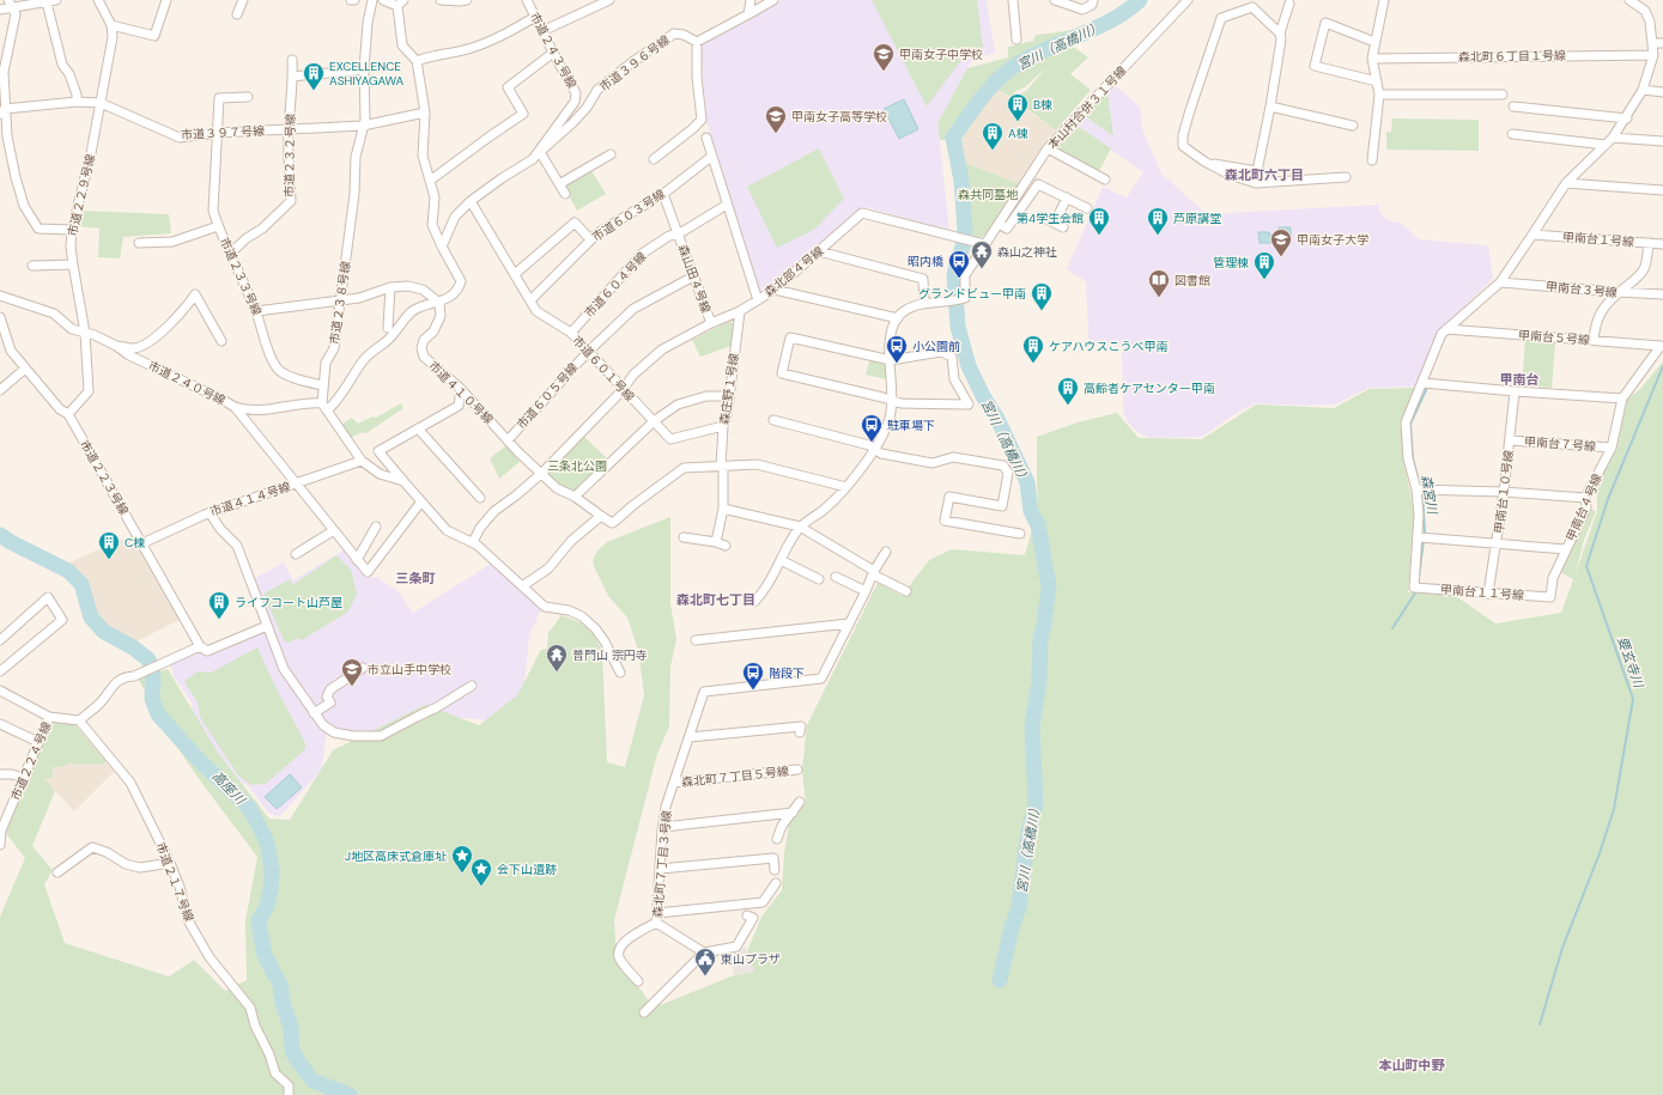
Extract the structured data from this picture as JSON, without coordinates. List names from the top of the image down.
{
  "streets": {
    "street": [
      "市道２４３号線",
      "森北町６丁目１号線",
      "市道３９６号線",
      "本山村合併３１号線",
      "市道３９７号線",
      "市道２３２号線",
      "市道２２９号線",
      "市道６０３号線",
      "甲南台１号線",
      "森北部４号線",
      "市道２３３号線",
      "森山田４号線",
      "市道６０４号線",
      "甲南台３号線",
      "市道２３８号線",
      "甲南台５号線",
      "市道６０１号線",
      "市道２４０号線",
      "森庄野１号線",
      "市道４１０号線",
      "市道６０５号線",
      "甲南台７号線",
      "市道２２３号線",
      "甲南台１０号線",
      "市道４１４号線",
      "甲南台４号線",
      "甲南台１１号線",
      "市道２２４号線",
      "森北町７丁目５号線",
      "森北町７丁目３号線",
      "市道２１７号線"
    ]
  },
  "crossings": [
    ["市道２４３号線", "市道３９６号線"],
    ["市道２４３号線", "市道６０１号線"],
    ["本山村合併３１号線", "森北部４号線"],
    ["市道３９７号線", "市道２３２号線"],
    ["市道３９７号線", "市道２２９号線"],
    ["市道３９７号線", "市道２３３号線"],
    ["市道３９７号線", "市道２３８号線"],
    ["市道２３２号線", "市道２３３号線"],
    ["市道２２９号線", "市道２４０号線"],
    ["市道２２９号線", "市道２２３号線"],
    ["市道６０３号線", "森北部４号線"],
    ["市道６０３号線", "市道６０１号線"],
    ["森北部４号線", "森山田４号線"],
    ["市道２３３号線", "市道２３８号線"],
    ["森山田４号線", "市道６０４号線"],
    ["森山田４号線", "市道６０５号線"],
    ["市道６０４号線", "市道６０１号線"],
    ["甲南台５号線", "甲南台４号線"],
    ["市道６０１号線", "森庄野１号線"],
    ["市道６０１号線", "市道６０５号線"],
    ["市道２４０号線", "市道４１４号線"],
    ["市道４１０号線", "市道６０５号線"],
    ["甲南台７号線", "甲南台１０号線"],
    ["甲南台７号線", "甲南台４号線"],
    ["市道２２３号線", "市道４１４号線"],
    ["甲南台１０号線", "甲南台１１号線"],
    ["甲南台４号線", "甲南台１１号線"],
    ["森北町７丁目５号線", "森北町７丁目３号線"]
  ],
  "districts": [
    "森北町六丁目",
    "甲南台",
    "三条町",
    "森北町七丁目",
    "本山町中野"
  ],
  "water": [
    "宮川（高橋川）",
    "森宮川",
    "要玄寺川",
    "高座川"
  ],
  "parks": ["森共同墓地", "三条北公園"],
  "places": {
    "school or university": [
      "甲南女子中学校",
      "甲南女子高等学校",
      "甲南女子大学",
      "市立山手中学校"
    ],
    "building": [
      "EXCELLENCE ASHIYAGAWA",
      "B棟",
      "A棟",
      "第4学生会館",
      "芦原講堂",
      "管理棟",
      "グランドビュー甲南",
      "ケアハウスこうべ甲南",
      "高齢者ケアセンター甲南",
      "C棟",
      "ライフコート山芦屋"
    ],
    "temple": ["森山之神社", "普門山 宗円寺"],
    "bus stop": [
      "昭内橋",
      "小公園前",
      "駐車場下",
      "階段下"
    ],
    "library": ["図書館"],
    "place": ["J地区高床式倉庫址", "会下山遺跡"],
    "public building": ["東山プラザ"]
  }
}
